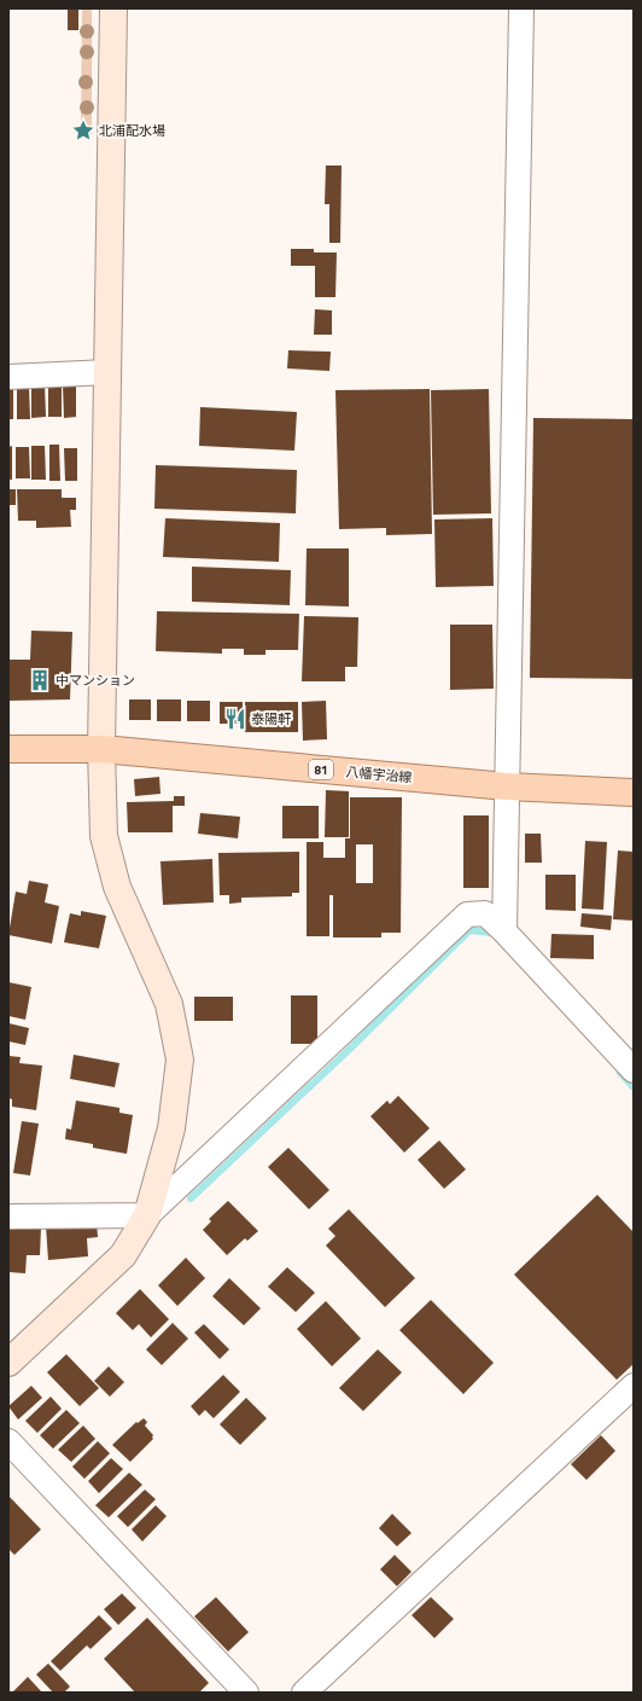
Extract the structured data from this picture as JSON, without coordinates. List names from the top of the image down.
{
  "streets": {
    "main road": ["81", "八幡宇治線"]
  },
  "places": {
    "place": ["北浦配水場"],
    "building": ["中マンション"],
    "restaurant": ["泰陽軒"]
  }
}
